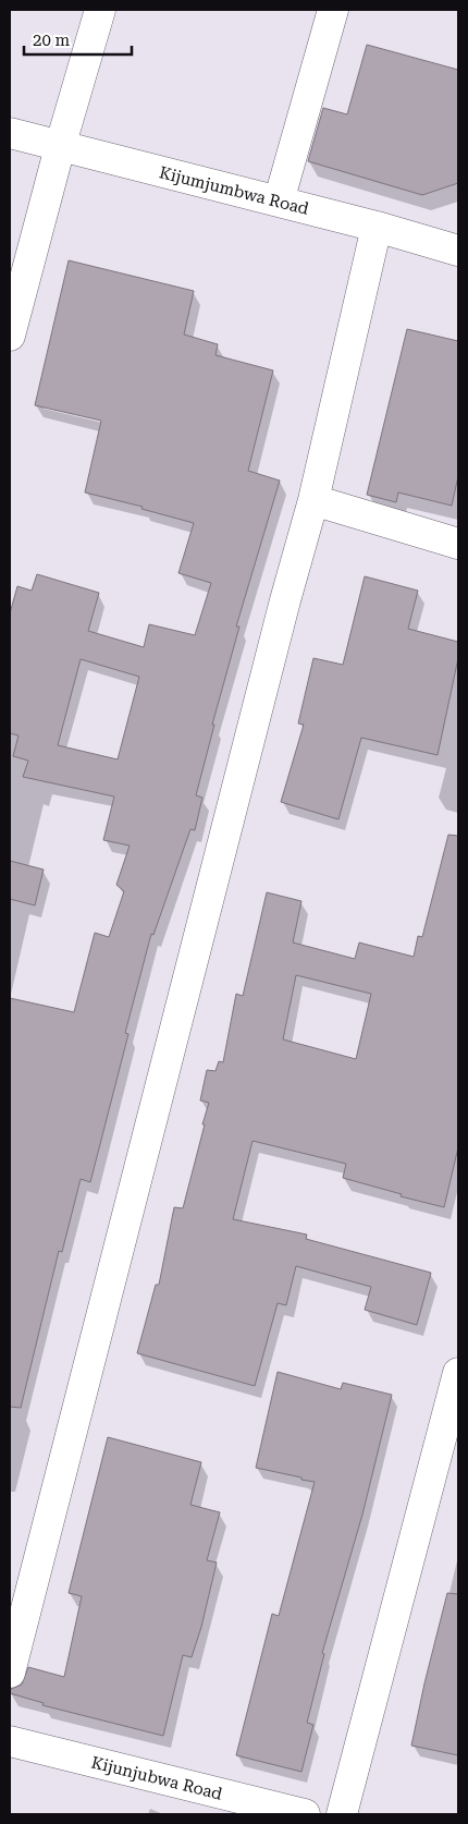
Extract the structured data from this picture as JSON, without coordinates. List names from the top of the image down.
{
  "streets": {
    "street": ["Kijumjumbwa Road", "Kijunjubwa Road"]
  },
  "scale_bar": "20 m"
}
